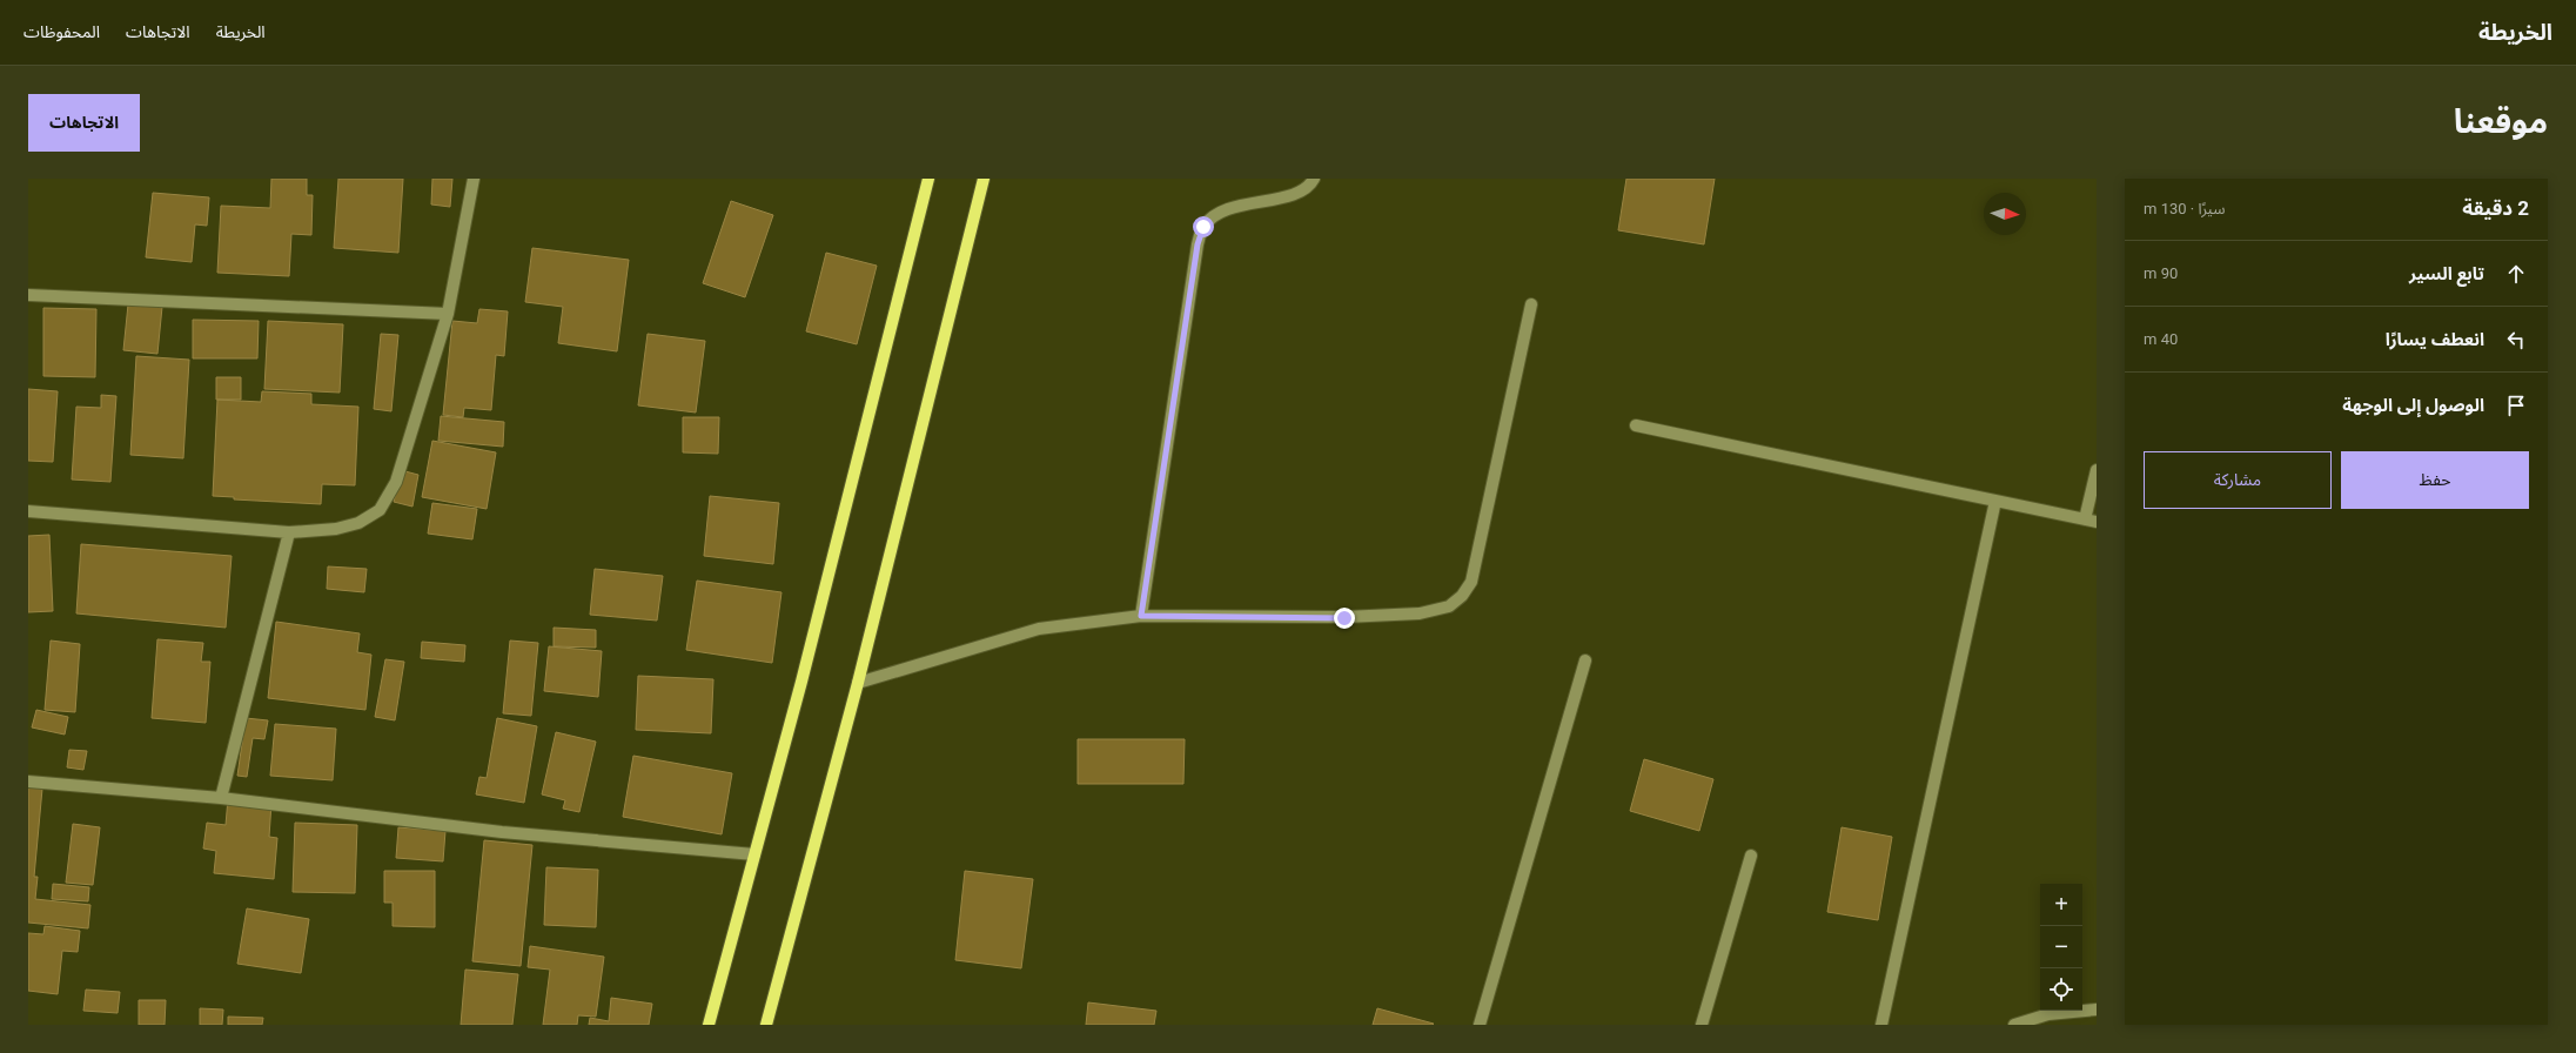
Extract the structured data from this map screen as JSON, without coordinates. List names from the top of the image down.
{
  "north": "right",
  "page": {
    "header": "الخريطة",
    "nav": ["الخريطة", "الاتجاهات", "المحفوظات"],
    "title": "موقعنا",
    "buttons": [
      "الاتجاهات",
      ["حفظ", "مشاركة"]
    ],
    "heading": ["2 دقيقة", "سيرًا · 130 m"],
    "list": [
      ["تابع السير", "90 m"],
      ["انعطف يسارًا", "40 m"],
      "الوصول إلى الوجهة"
    ],
    "map_buttons": ["+", "−"]
  }
}
